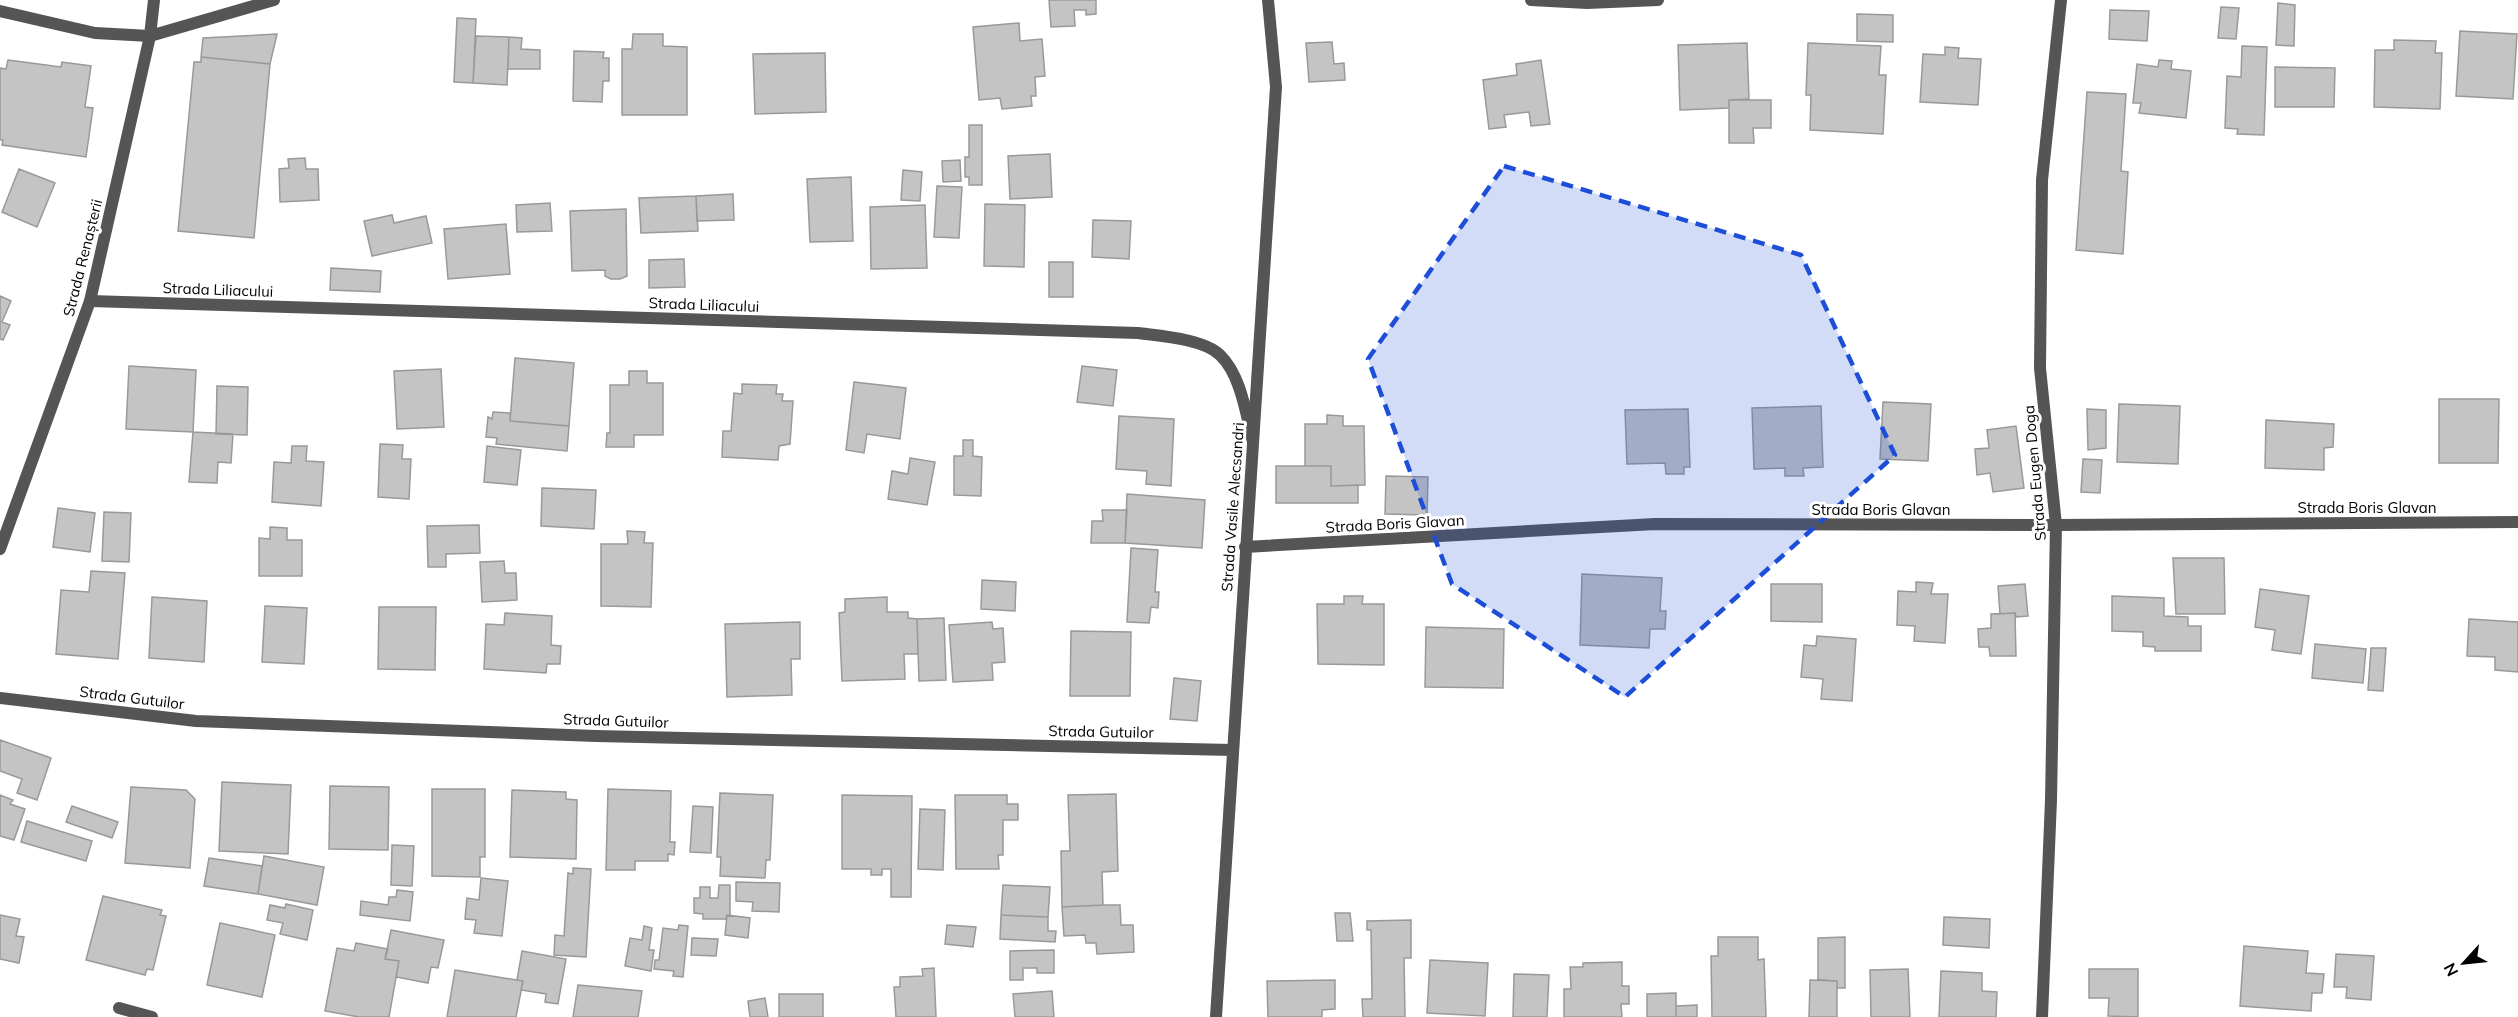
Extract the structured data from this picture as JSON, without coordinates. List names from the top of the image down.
{
  "streets": {
    "street": [
      "Strada Renașterii",
      "Strada Liliacului",
      "Strada Eugen Doga",
      "Strada Vasile Alecsandri",
      "Strada Boris Glavan",
      "Strada Gutuilor"
    ]
  },
  "crossings": [
    ["Strada Renașterii", "Strada Liliacului"],
    ["Strada Liliacului", "Strada Vasile Alecsandri"],
    ["Strada Eugen Doga", "Strada Boris Glavan"],
    ["Strada Vasile Alecsandri", "Strada Boris Glavan"],
    ["Strada Vasile Alecsandri", "Strada Gutuilor"]
  ],
  "north": "bottom left"
}
